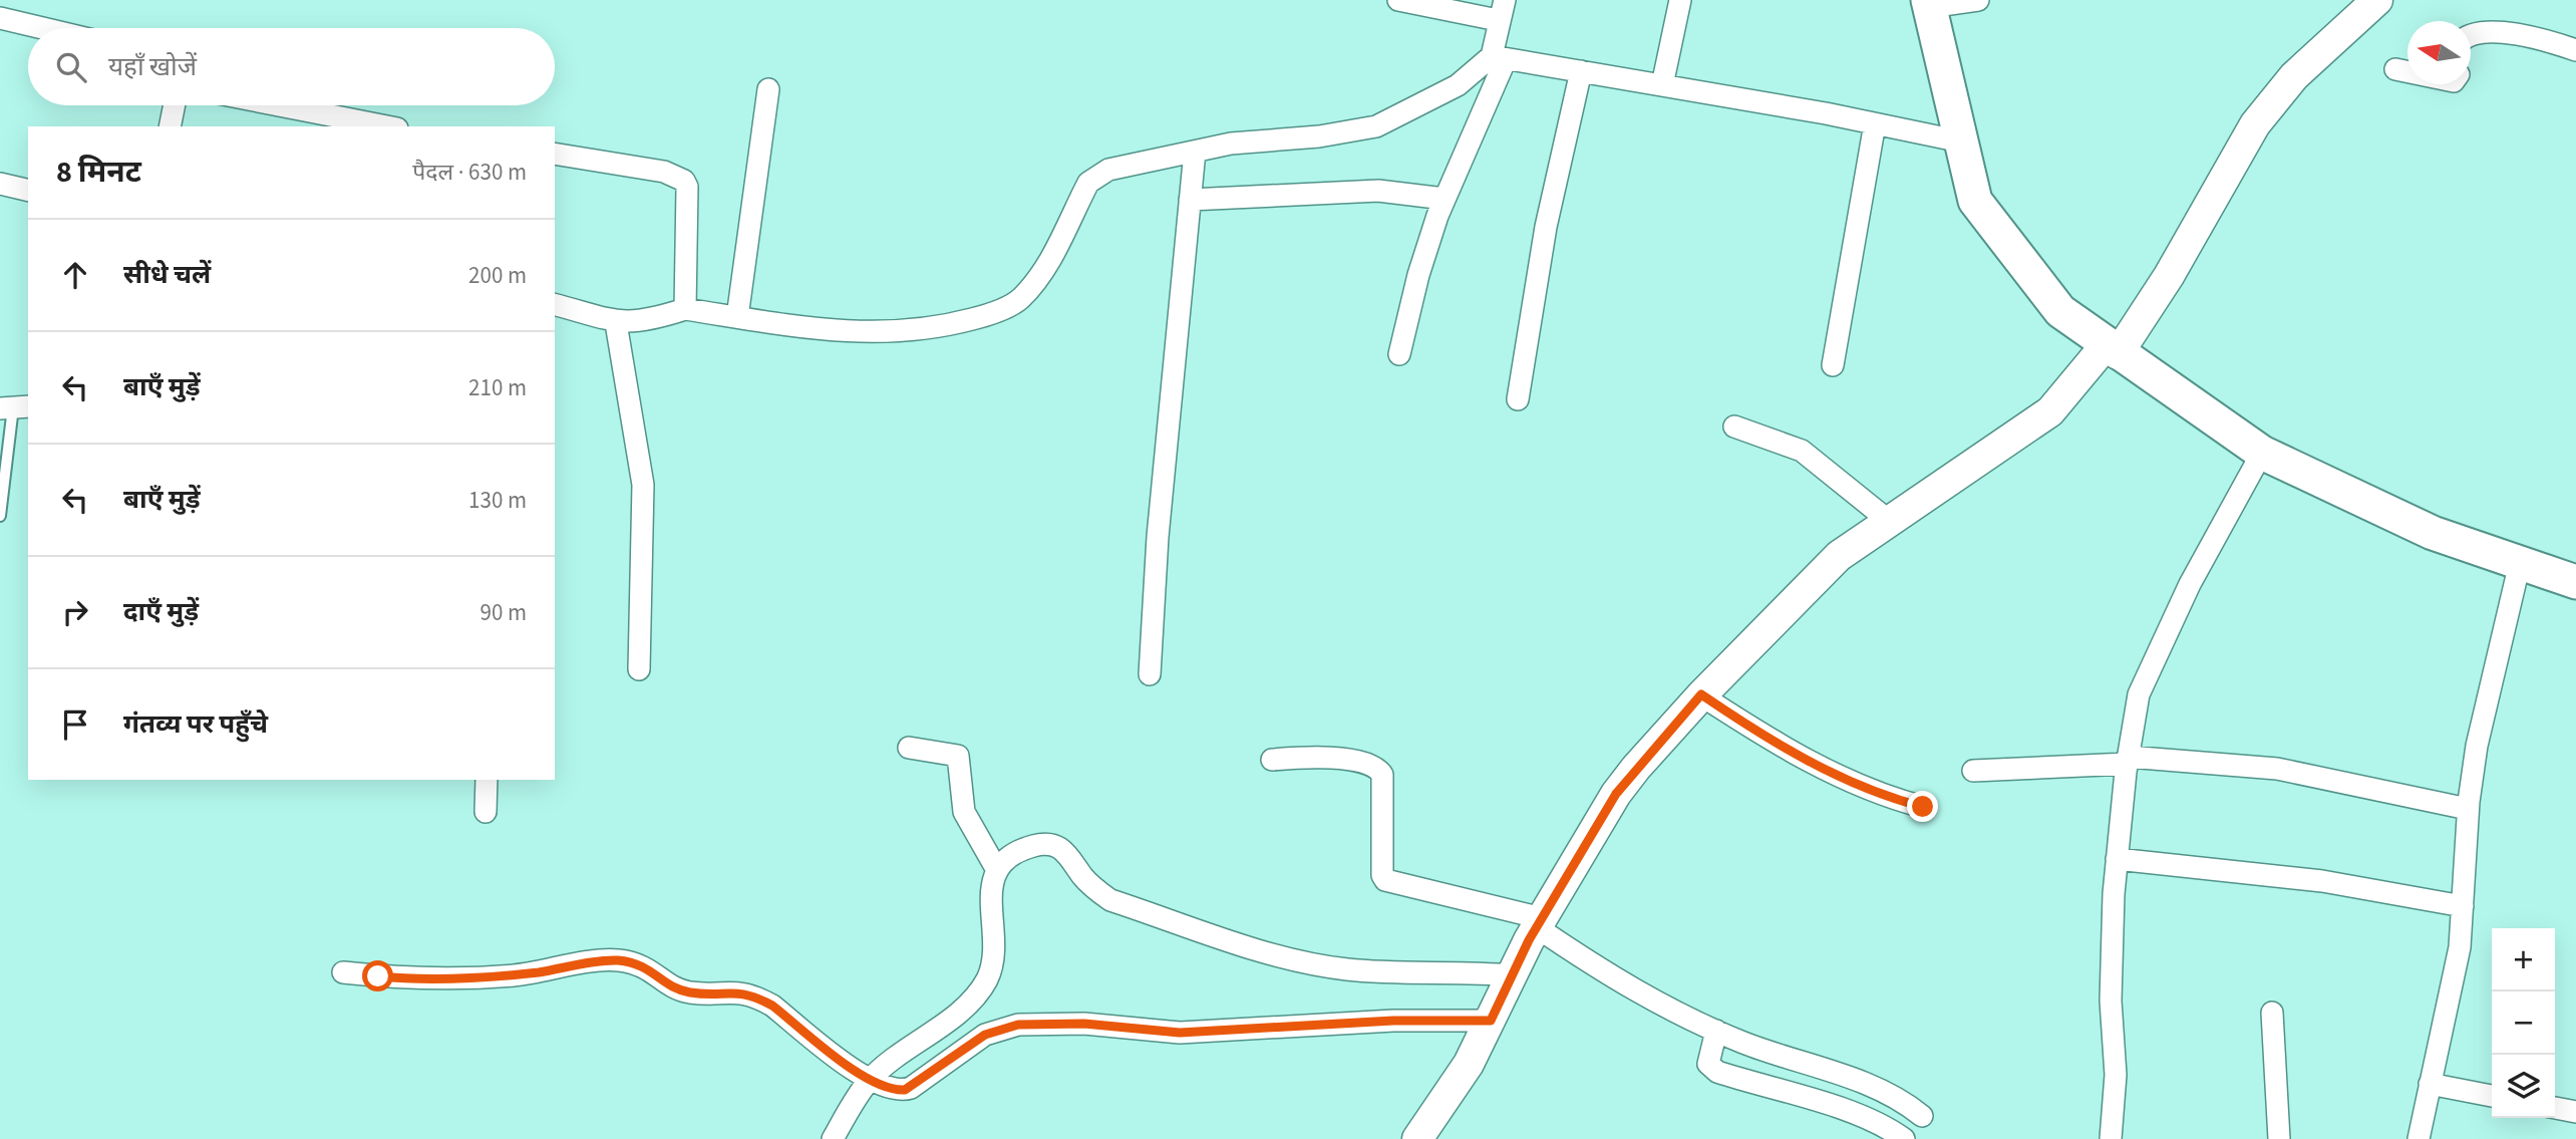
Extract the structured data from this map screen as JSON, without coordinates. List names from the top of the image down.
{
  "north": "left",
  "page": {
    "search": "यहाँ खोजें",
    "heading": ["8 मिनट", "पैदल · 630 m"],
    "list": [
      ["सीधे चलें", "200 m"],
      ["बाएँ मुड़ें", "210 m"],
      ["बाएँ मुड़ें", "130 m"],
      ["दाएँ मुड़ें", "90 m"],
      "गंतव्य पर पहुँचे"
    ],
    "map_buttons": ["+", "−"]
  }
}
